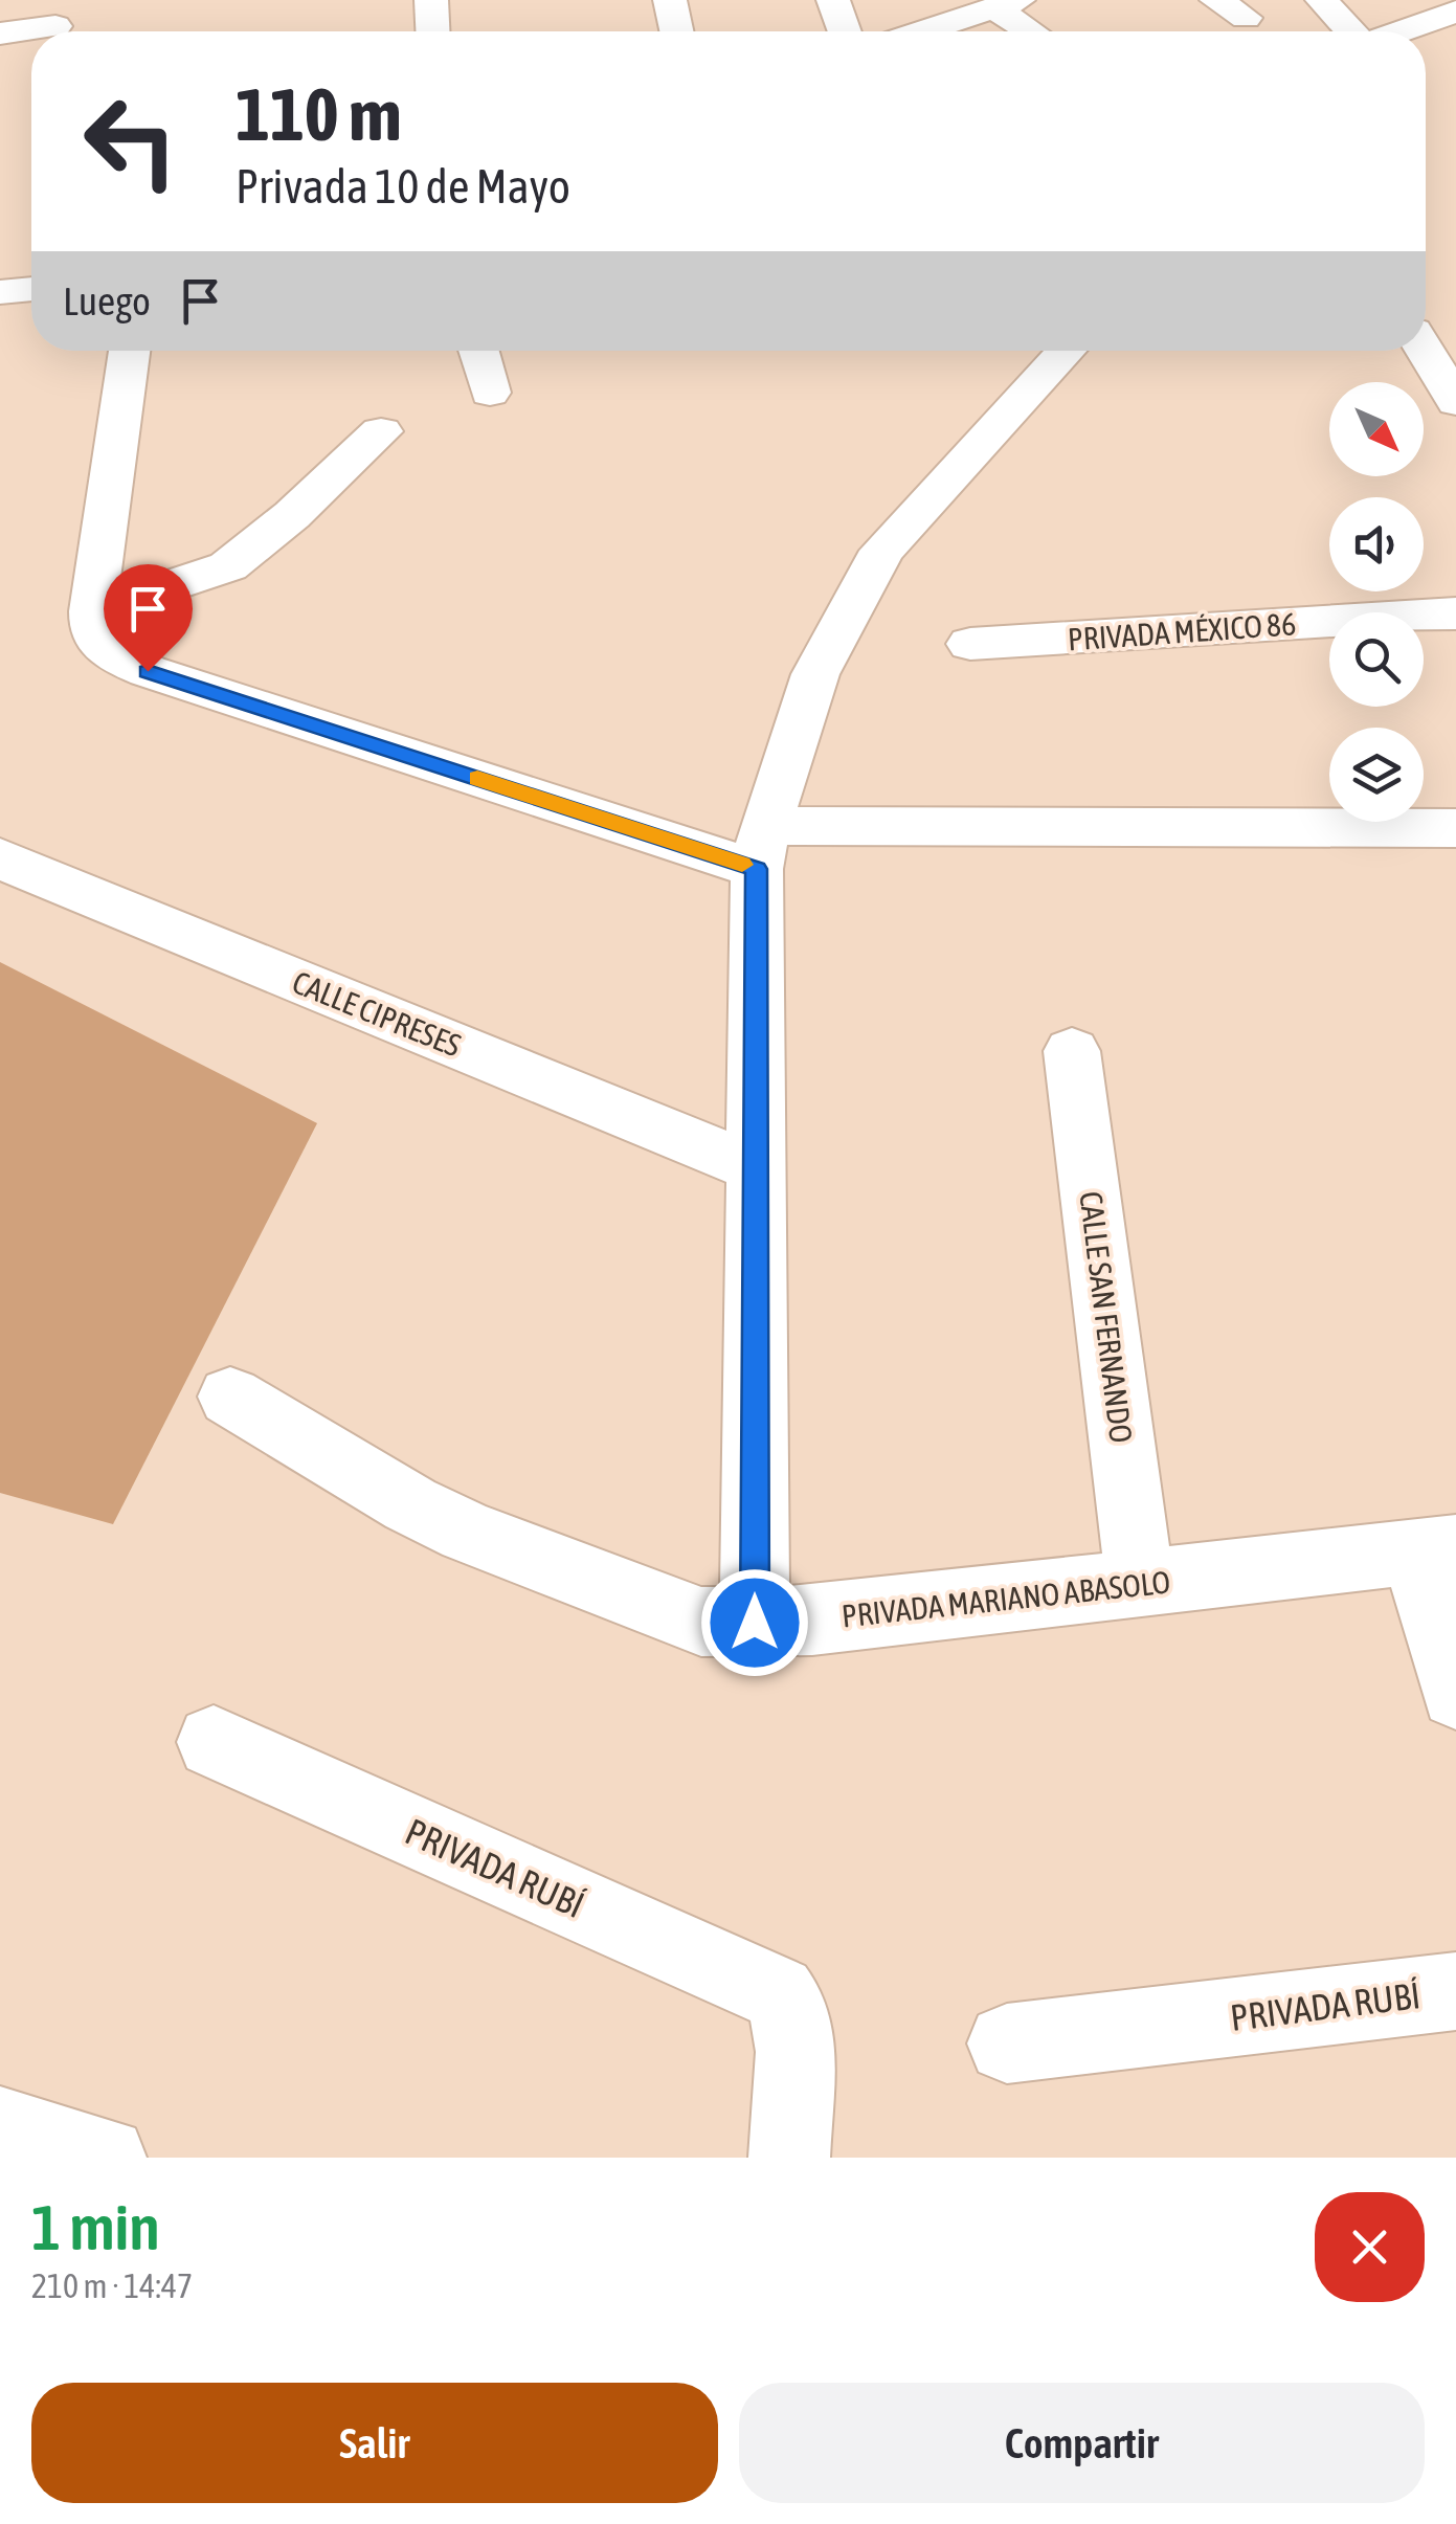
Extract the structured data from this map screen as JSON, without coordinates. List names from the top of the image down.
{
  "streets": {
    "street": [
      "PRIVADA MÉXICO 86",
      "CALLE CIPRESES",
      "CALLE SAN FERNANDO",
      "PRIVADA MARIANO ABASOLO",
      "PRIVADA RUBÍ"
    ]
  },
  "crossings": [
    ["CALLE SAN FERNANDO", "PRIVADA MARIANO ABASOLO"]
  ],
  "north": "bottom right",
  "page": {
    "turn": ["110 m", "Privada 10 de Mayo"],
    "then": "Luego",
    "heading": ["1 min", "210 m · 14:47"],
    "buttons": ["Salir", "Compartir"]
  }
}
